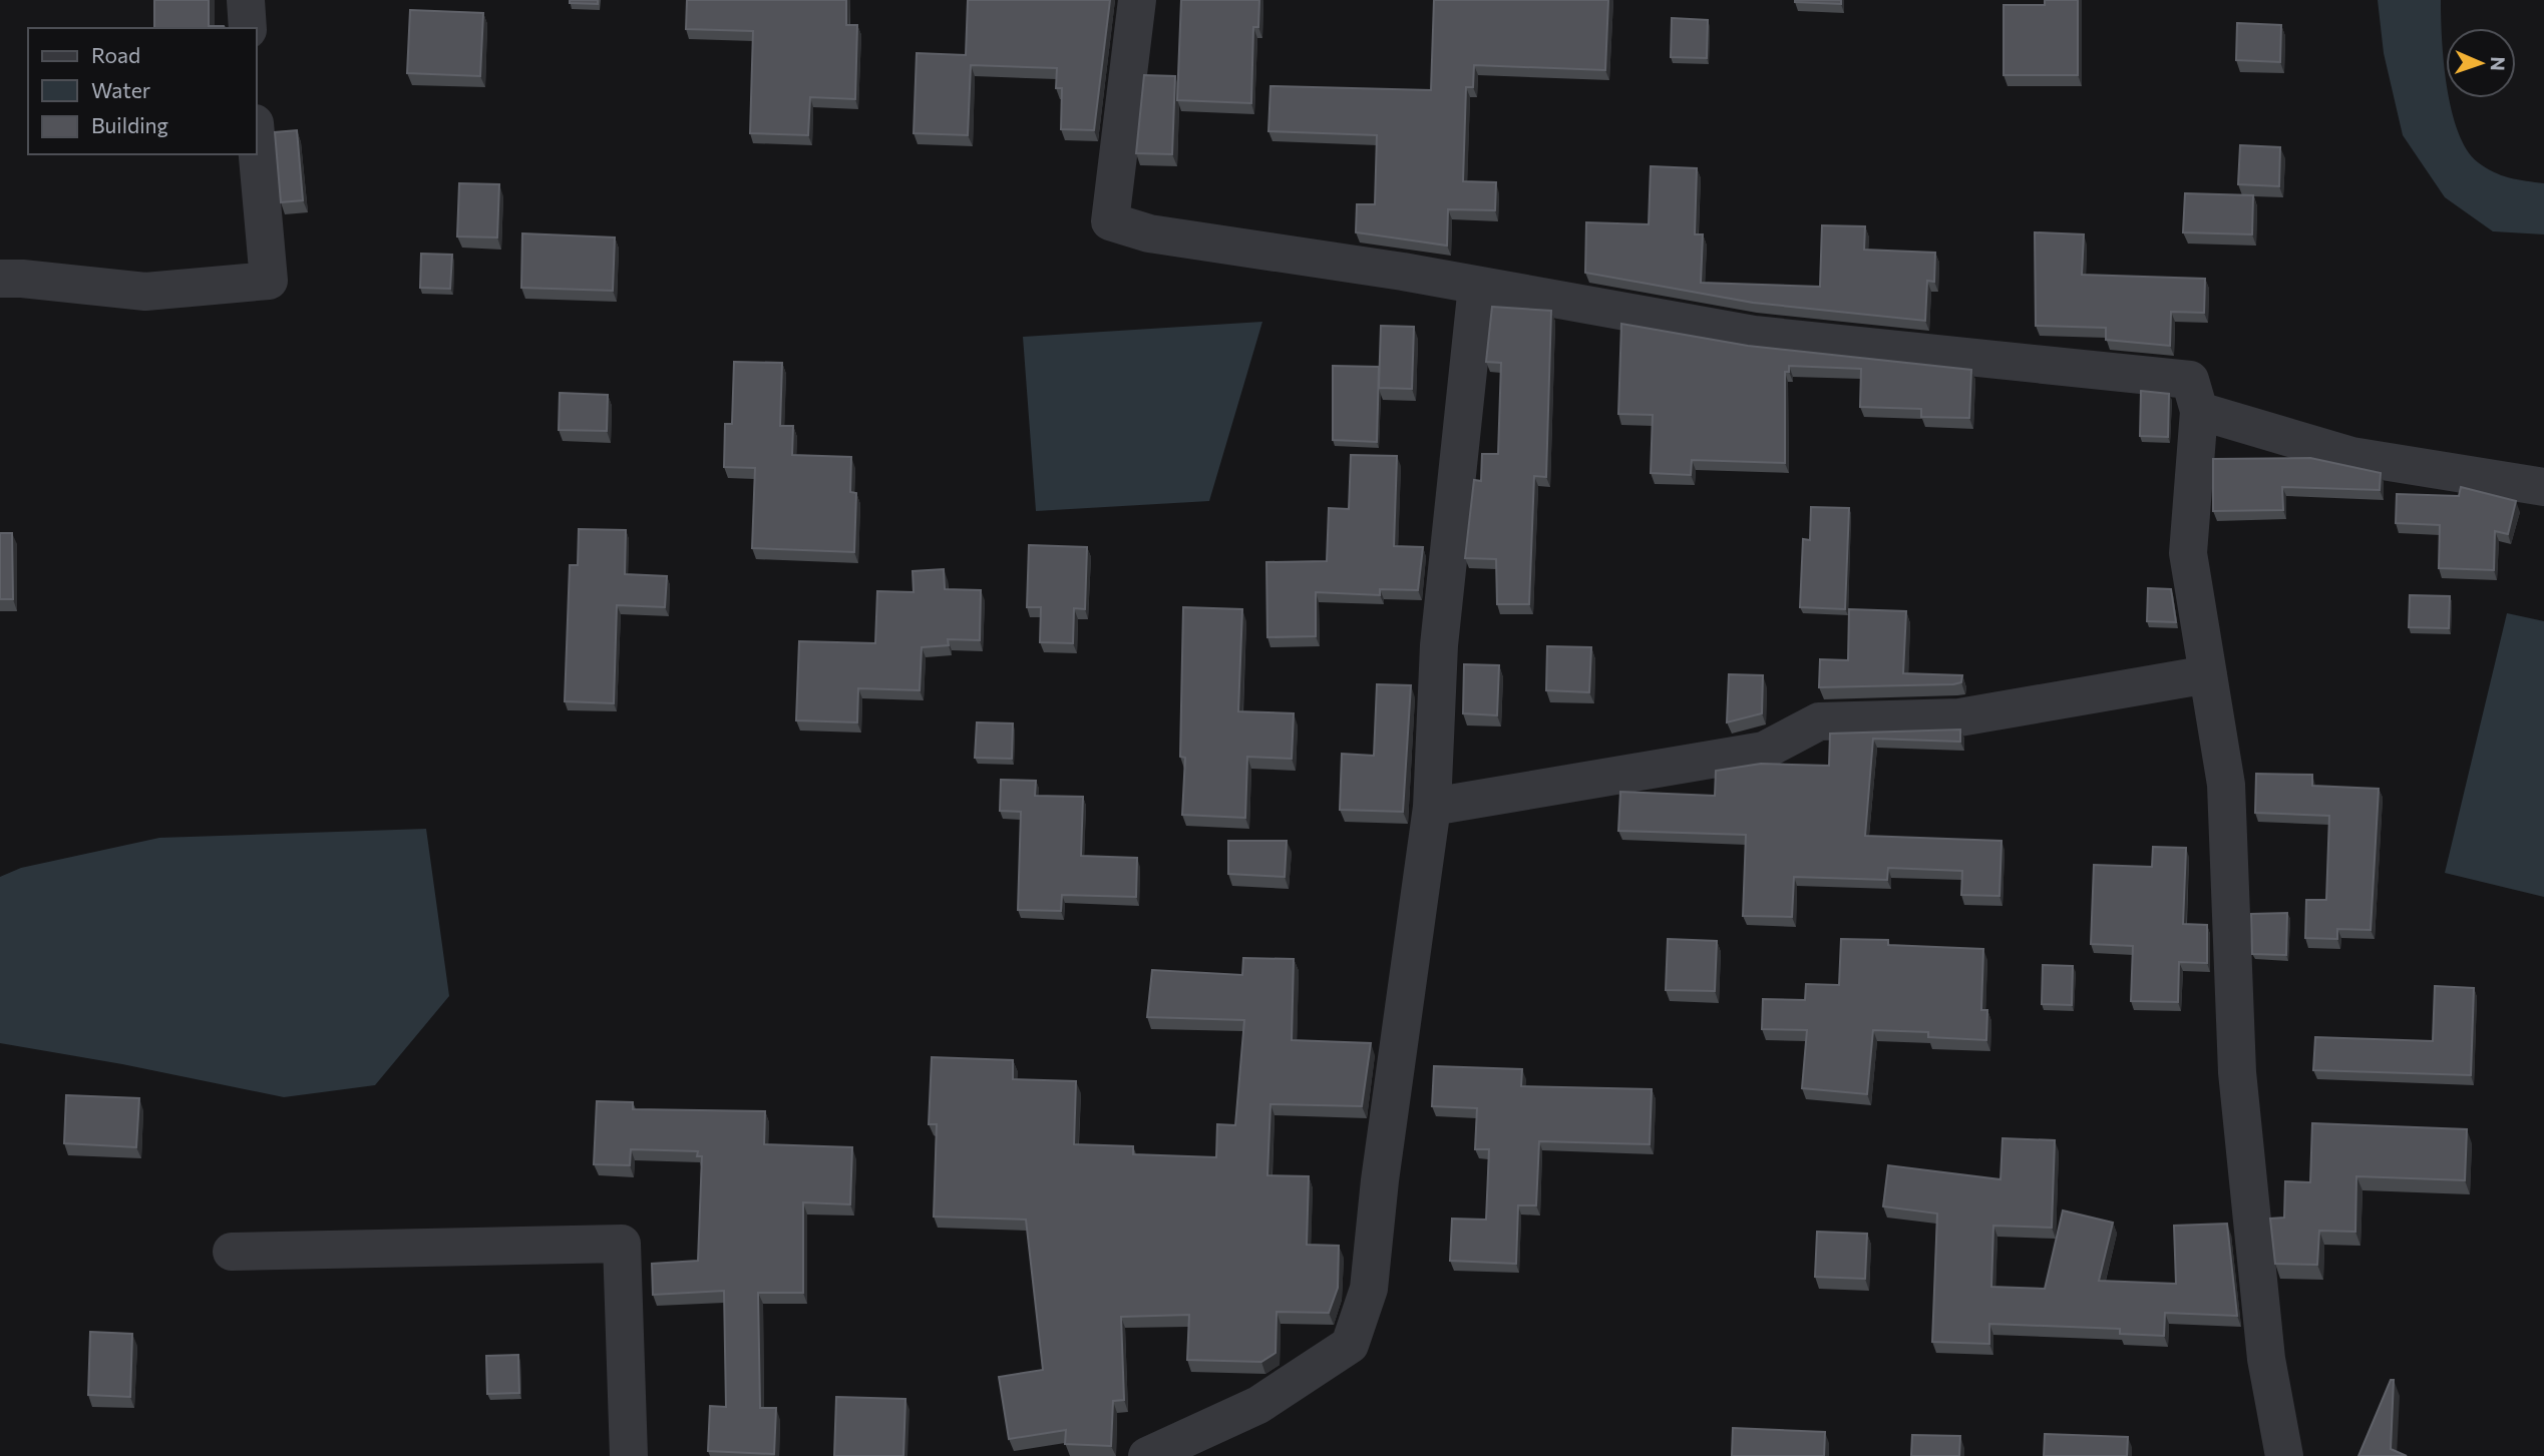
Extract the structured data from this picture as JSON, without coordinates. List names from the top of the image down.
{
  "legend": ["Road", "Water", "Building"],
  "north": "right"
}
